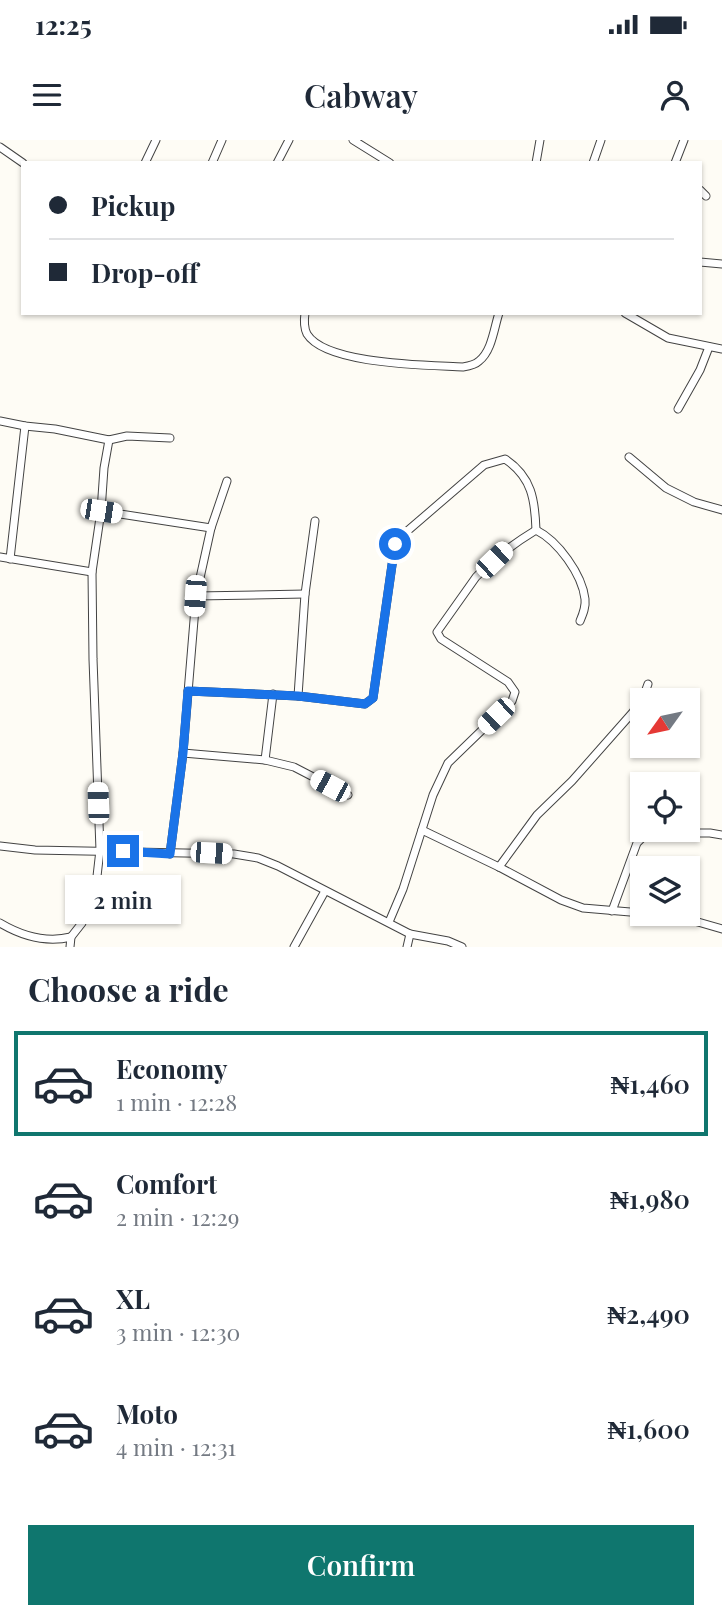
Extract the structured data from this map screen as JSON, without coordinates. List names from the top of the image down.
{
  "north": "bottom left",
  "page": {
    "status": "12:25",
    "header": "Cabway",
    "banner": ["Pickup", "Drop-off"],
    "bubble": "2 min",
    "heading": "Choose a ride",
    "list": [
      {
        "name": "Economy",
        "note": "1 min · 12:28",
        "value": "₦1,460"
      },
      {
        "name": "Comfort",
        "note": "2 min · 12:29",
        "value": "₦1,980"
      },
      {
        "name": "XL",
        "note": "3 min · 12:30",
        "value": "₦2,490"
      },
      {
        "name": "Moto",
        "note": "4 min · 12:31",
        "value": "₦1,600"
      }
    ],
    "buttons": "Confirm"
  }
}
